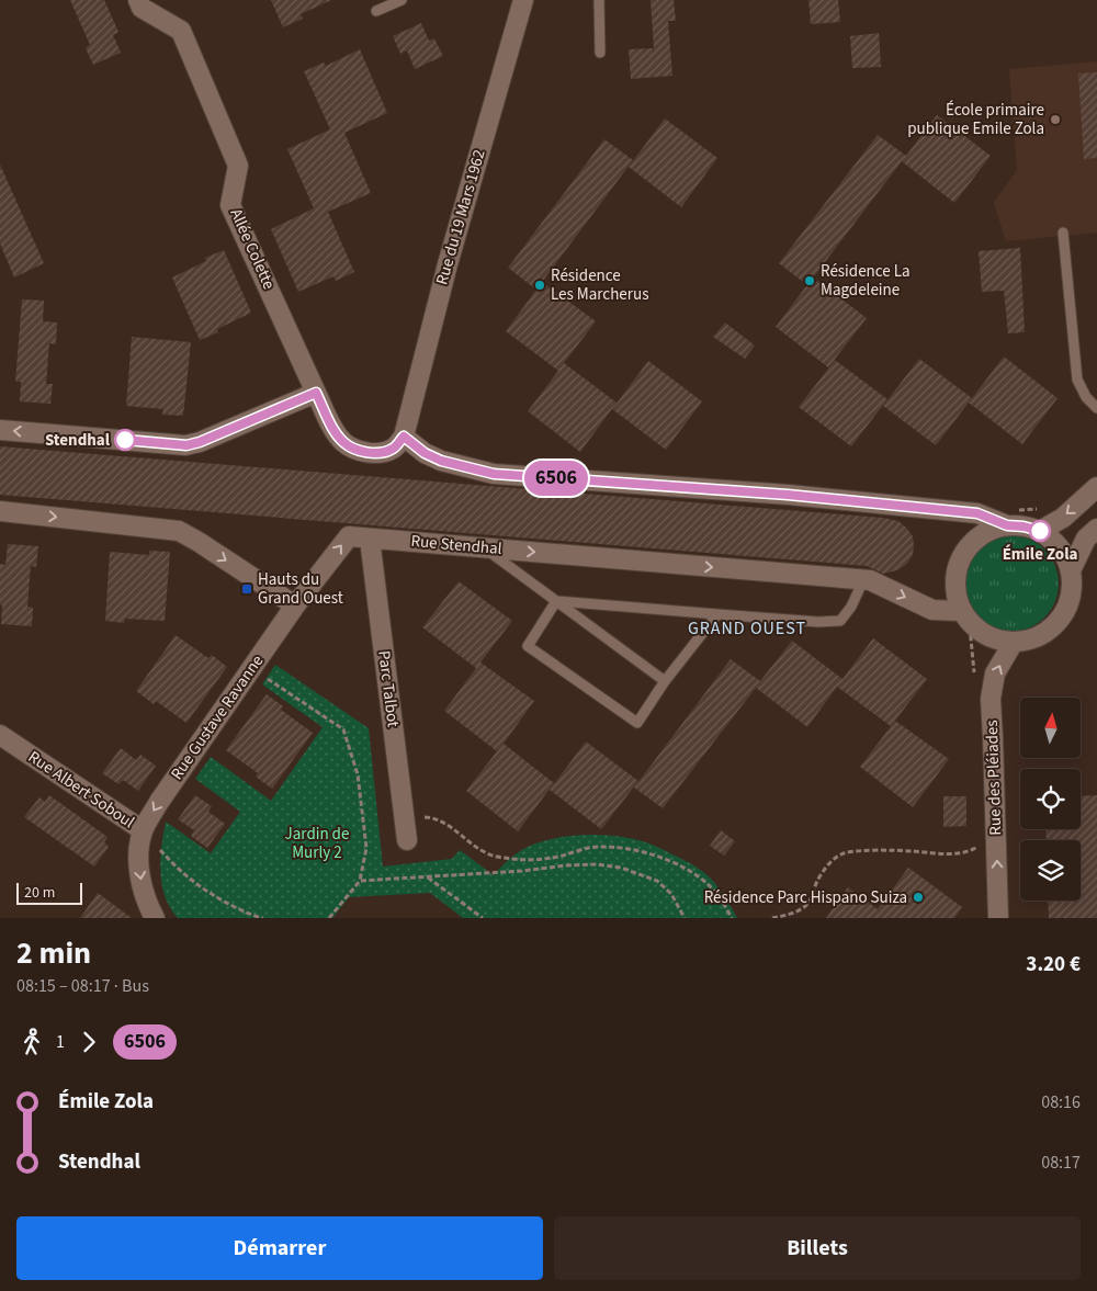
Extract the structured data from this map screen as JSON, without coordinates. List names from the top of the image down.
{
  "streets": {
    "street": [
      "Rue du 19 Mars 1962",
      "Allée Colette",
      "Rue Stendhal",
      "Parc Talbot",
      "Rue Gustave Ravanne",
      "Rue des Pléiades",
      "Rue Albert Soboul"
    ]
  },
  "crossings": [
    ["Rue Stendhal", "Parc Talbot"],
    ["Rue Stendhal", "Rue Gustave Ravanne"],
    ["Rue Stendhal", "Rue des Pléiades"],
    ["Rue Gustave Ravanne", "Rue Albert Soboul"]
  ],
  "one_way": ["Rue Gustave Ravanne", "Rue des Pléiades"],
  "districts": ["GRAND OUEST"],
  "parks": ["Jardin de Murly 2"],
  "places": {
    "other": [
      "École primaire publique Emile Zola",
      "Résidence La Magdeleine",
      "Résidence Les Marcherus",
      "Stendhal",
      "Émile Zola",
      "Résidence Parc Hispano Suiza"
    ],
    "transit": ["Hauts du Grand Ouest"]
  },
  "lines": ["bus line 6506"],
  "scale_bar": "20 m",
  "north": "top",
  "page": {
    "on_map": "6506",
    "scale": "20 m",
    "heading": ["2 min", "08:15 – 08:17 · Bus", "3.20 €"],
    "legs": ["1", "6506"],
    "list": [
      {
        "name": "Émile Zola",
        "value": "08:16"
      },
      {
        "name": "Stendhal",
        "value": "08:17"
      }
    ],
    "buttons": ["Démarrer", "Billets"]
  }
}
